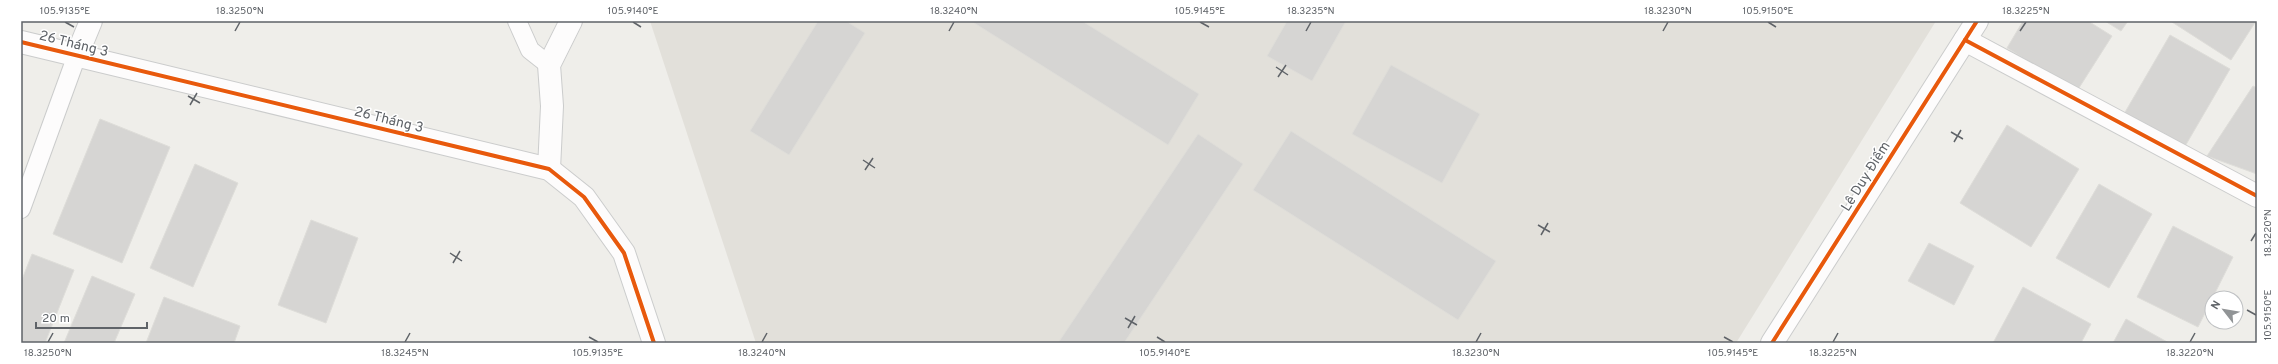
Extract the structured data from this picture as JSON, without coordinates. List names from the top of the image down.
{
  "streets": {
    "street": ["26 Tháng 3", "Lê Duy Điếm"]
  },
  "scale_bar": "20 m",
  "north": "top left",
  "coordinates": [
    "105.9135°E",
    "18.3250°N",
    "105.9140°E",
    "18.3240°N",
    "105.9145°E",
    "18.3235°N",
    "18.3230°N",
    "105.9150°E",
    "18.3225°N",
    "18.3220°N",
    "18.3245°N"
  ]
}
